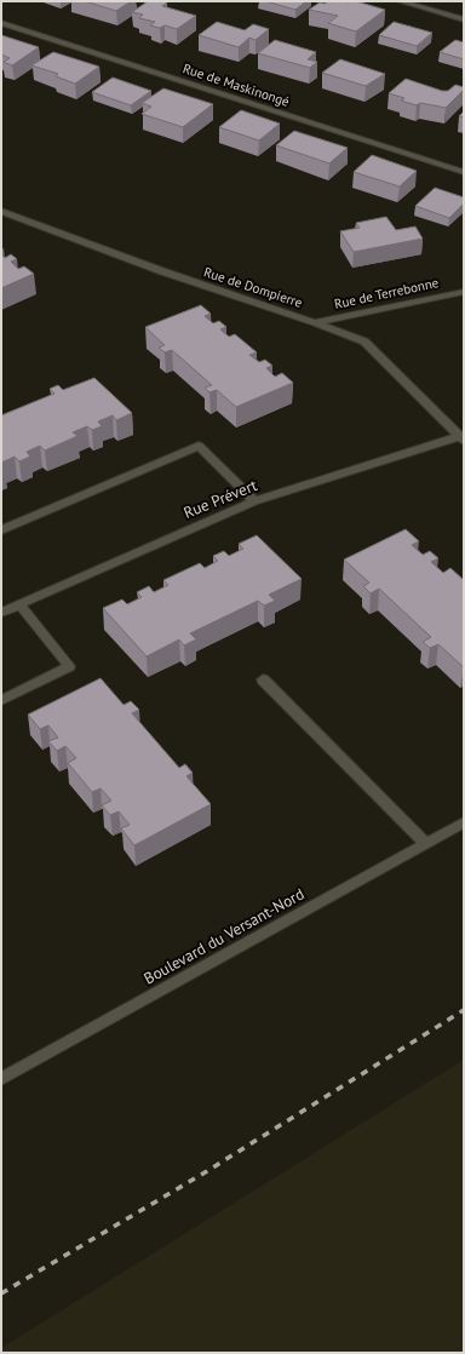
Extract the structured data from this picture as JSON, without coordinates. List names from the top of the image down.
{
  "streets": {
    "street": [
      "Rue de Maskinongé",
      "Rue de Dompierre",
      "Rue de Terrebonne",
      "Rue Prévert",
      "Boulevard du Versant-Nord"
    ]
  },
  "crossings": [
    ["Rue de Dompierre", "Rue de Terrebonne"],
    ["Rue de Dompierre", "Rue Prévert"]
  ]
}
